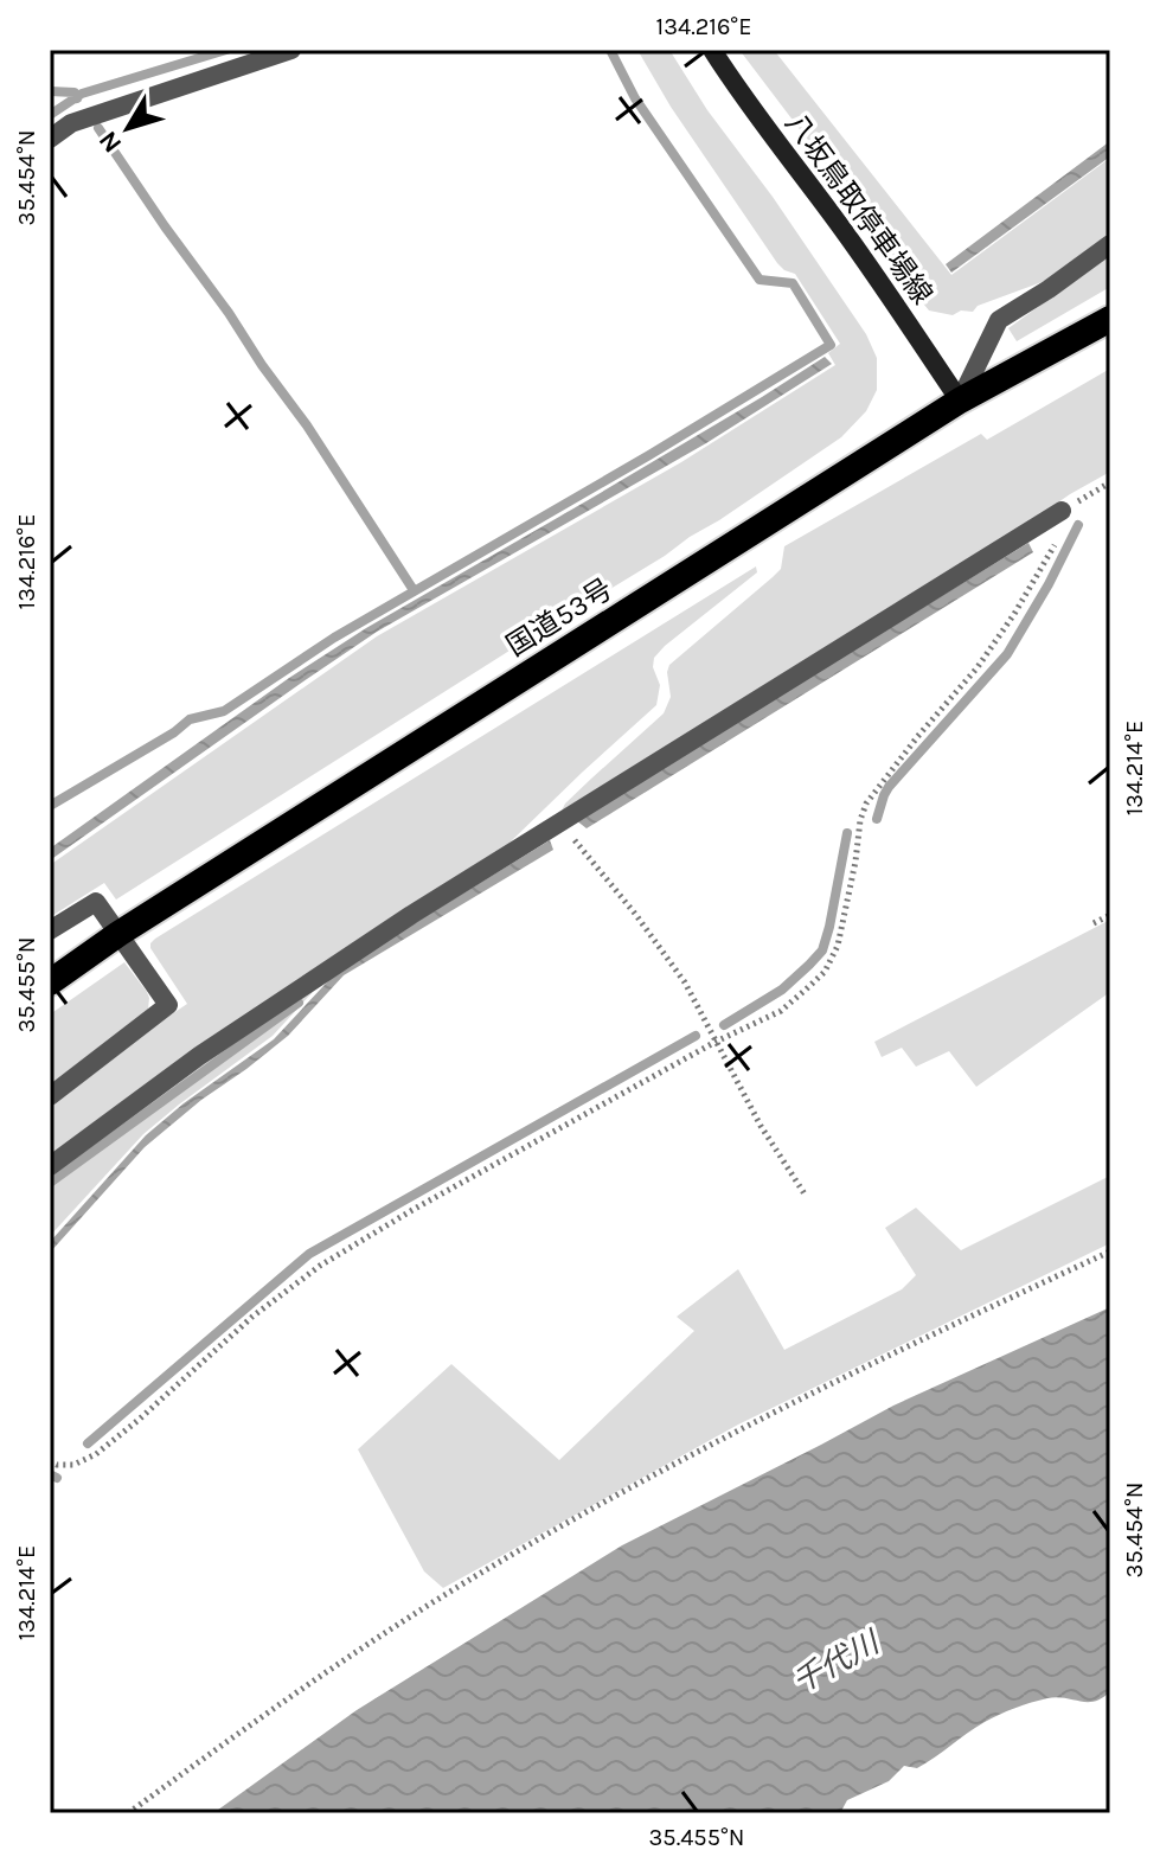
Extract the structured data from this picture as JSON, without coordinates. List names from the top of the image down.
{
  "streets": {
    "highway": ["国道53号"],
    "main road": ["八坂鳥取停車場線"]
  },
  "crossings": [
    ["八坂鳥取停車場線", "国道53号"]
  ],
  "water": ["千代川"],
  "north": "bottom left",
  "coordinates": [
    "134.216°E",
    "35.454°N",
    "134.214°E",
    "35.455°N"
  ]
}
